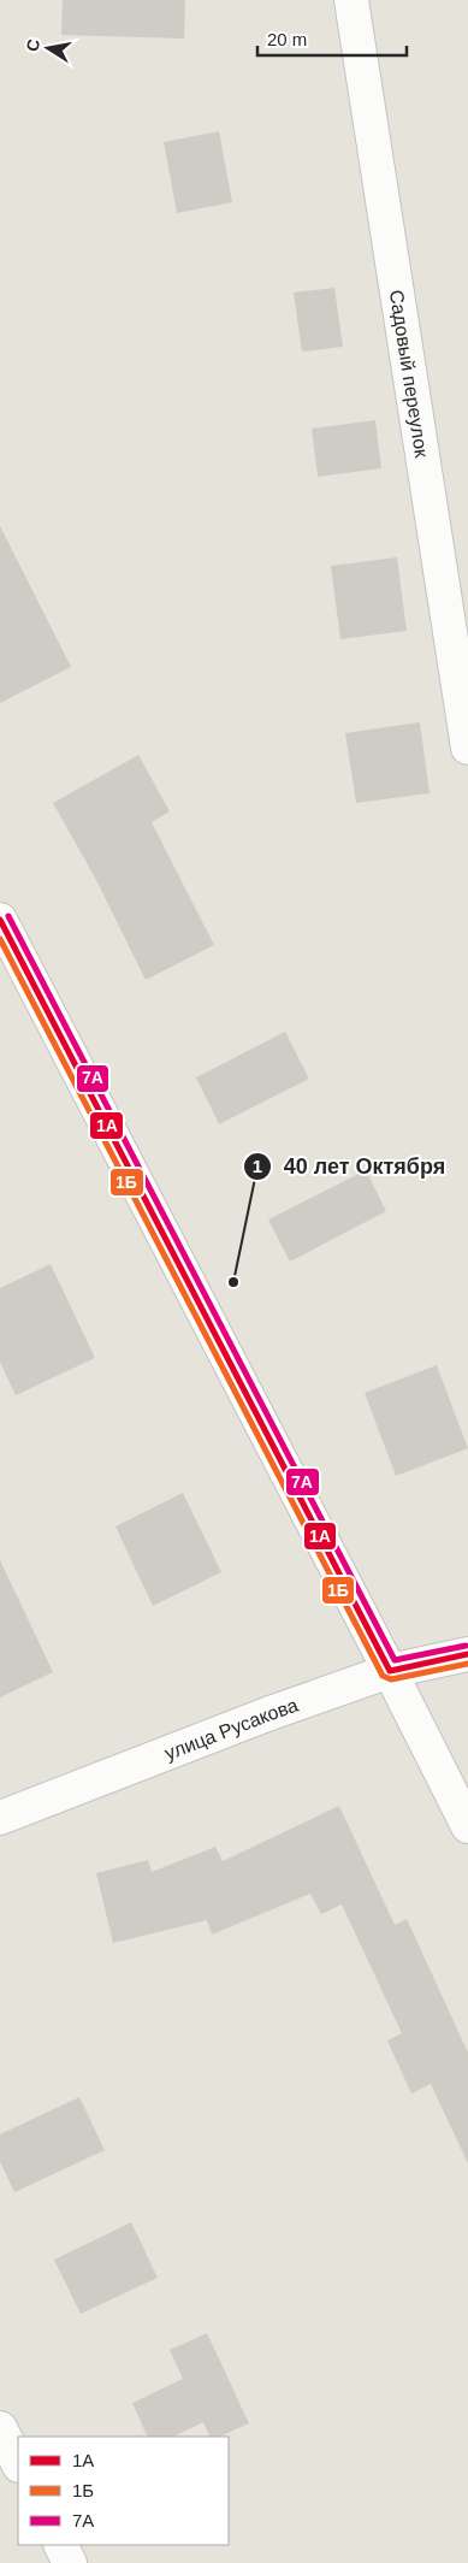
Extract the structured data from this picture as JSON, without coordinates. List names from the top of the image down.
{
  "streets": {
    "street": ["Садовый переулок", "улица Русакова"]
  },
  "places": ["40 лет Октября"],
  "lines": ["transit line 7А", "transit line 1А", "transit line 1Б"],
  "legend": ["1А", "1Б", "7А"],
  "scale_bar": "20 m",
  "north": "left"
}
